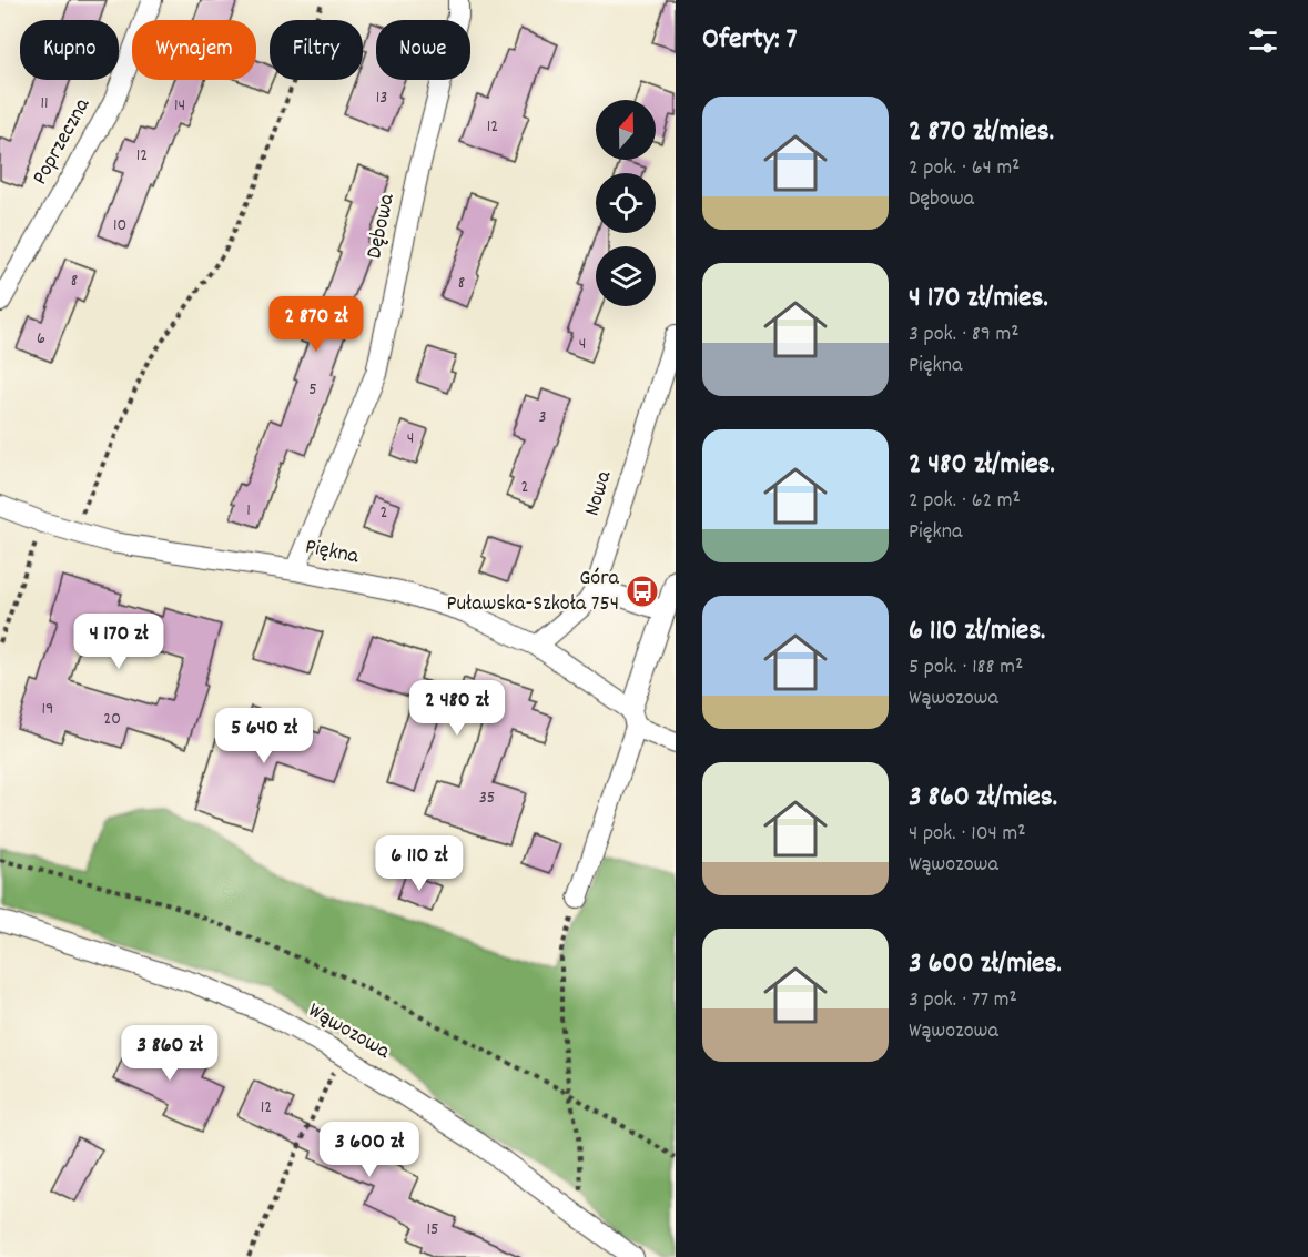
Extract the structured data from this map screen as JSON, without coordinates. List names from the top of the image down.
{
  "streets": {
    "street": [
      "Poprzeczna",
      "Dębowa",
      "Nowa",
      "Piękna",
      "Wąwozowa"
    ]
  },
  "crossings": [
    ["Dębowa", "Piękna"],
    ["Nowa", "Piękna"]
  ],
  "places": {
    "bus stop": ["Góra Puławska-Szkoła 754"]
  },
  "house_numbers": [
    "13",
    "11",
    "14",
    "12",
    "12",
    "10",
    "8",
    "8",
    "6",
    "4",
    "5",
    "3",
    "4",
    "2",
    "1",
    "2",
    "19",
    "20",
    "35",
    "12",
    "15"
  ],
  "north": "top",
  "page": {
    "heading": "Oferty: 7",
    "chip": [
      "Kupno",
      "Wynajem",
      "Filtry",
      "Nowe"
    ],
    "list": [
      {
        "name": "2 870 zł/mies.",
        "note": "2 pok. · 64 m² · Dębowa"
      },
      {
        "name": "4 170 zł/mies.",
        "note": "3 pok. · 89 m² · Piękna"
      },
      {
        "name": "2 480 zł/mies.",
        "note": "2 pok. · 62 m² · Piękna"
      },
      {
        "name": "6 110 zł/mies.",
        "note": "5 pok. · 188 m² · Wąwozowa"
      },
      {
        "name": "3 860 zł/mies.",
        "note": "4 pok. · 104 m² · Wąwozowa"
      },
      {
        "name": "3 600 zł/mies.",
        "note": "3 pok. · 77 m² · Wąwozowa"
      }
    ],
    "price": [
      "2 870 zł",
      "4 170 zł",
      "2 480 zł",
      "5 640 zł",
      "6 110 zł",
      "3 860 zł",
      "3 600 zł"
    ]
  }
}
